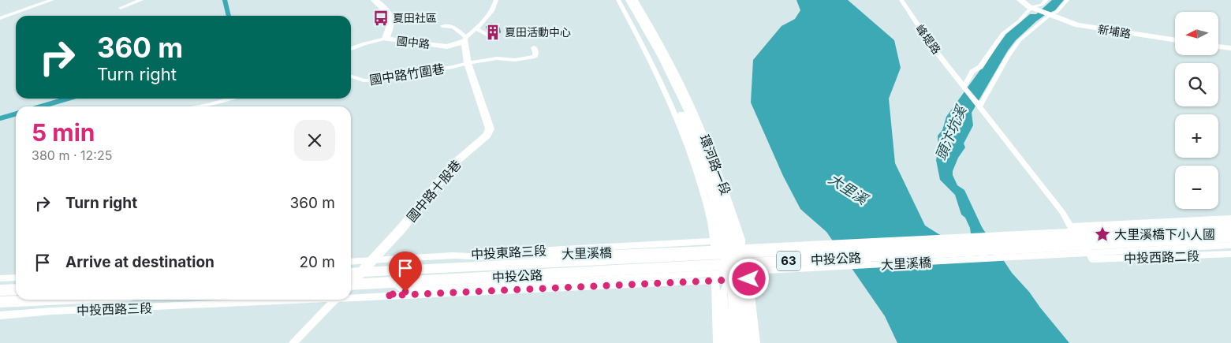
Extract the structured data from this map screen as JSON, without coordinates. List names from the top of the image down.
{
  "streets": {
    "main road": ["中投公路", "63"],
    "street": [
      "新埔路",
      "峰堤路",
      "國中路",
      "國中路竹圍巷",
      "環河路一段",
      "國中路十股巷",
      "中投東路三段",
      "大里溪橋",
      "中投西路二段",
      "中投西路三段"
    ]
  },
  "crossings": [
    ["國中路竹圍巷", "國中路十股巷"],
    ["環河路一段", "中投東路三段"],
    ["環河路一段", "中投西路三段"],
    ["國中路十股巷", "中投東路三段"],
    ["中投東路三段", "大里溪橋"],
    ["大里溪橋", "中投公路"]
  ],
  "water": ["頭汴坑溪", "大里溪"],
  "places": {
    "bus stop": ["夏田社區"],
    "building": ["夏田活動中心"],
    "place": ["大里溪橋下小人國"]
  },
  "north": "left",
  "page": {
    "map_buttons": ["+", "−"],
    "turn": ["360 m", "Turn right"],
    "heading": ["5 min", "380 m · 12:25"],
    "list": [
      {
        "name": "Turn right",
        "value": "360 m"
      },
      {
        "name": "Arrive at destination",
        "value": "20 m"
      }
    ]
  }
}
